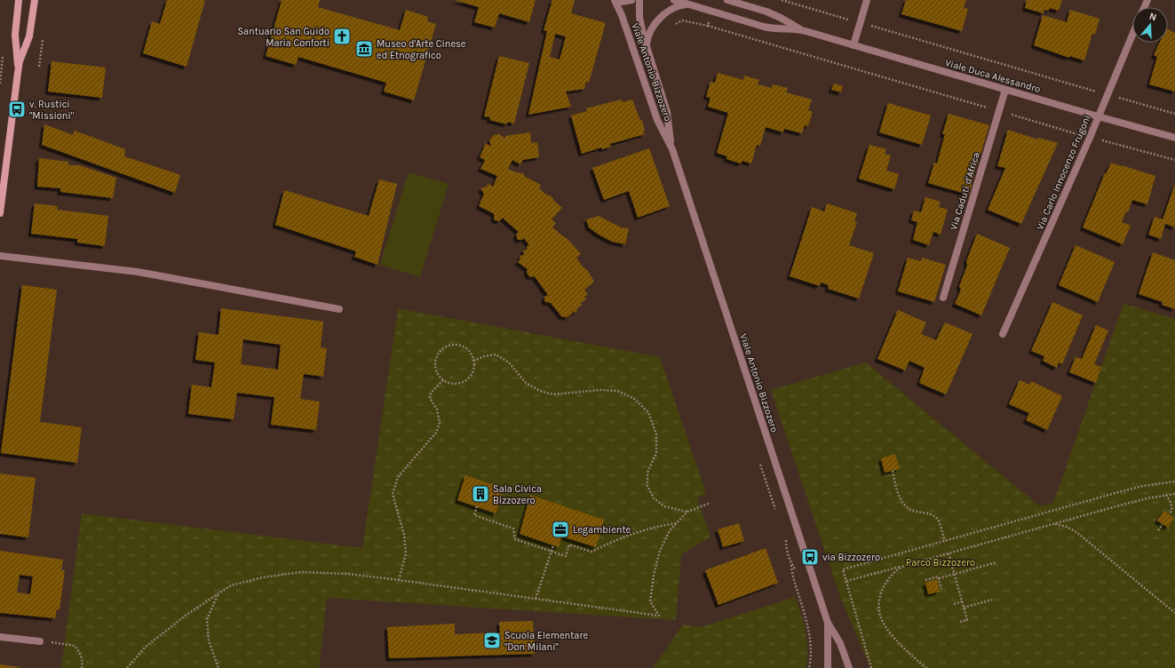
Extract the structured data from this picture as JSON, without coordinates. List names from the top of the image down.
{
  "streets": {
    "street": [
      "Viale Antonio Bizzozero",
      "Viale Duca Alessandro",
      "Via Carlo Innocenzo Frugoni",
      "Via Caduti d'Africa"
    ]
  },
  "crossings": [
    ["Viale Antonio Bizzozero", "Viale Duca Alessandro"],
    ["Viale Duca Alessandro", "Via Carlo Innocenzo Frugoni"],
    ["Viale Duca Alessandro", "Via Caduti d'Africa"]
  ],
  "parks": ["Parco Bizzozero"],
  "places": {
    "church": ["Santuario San Guido Maria Conforti"],
    "museum": ["Museo d'Arte Cinese ed Etnografico"],
    "bus stop": ["v. Rustici \"Missioni\"", "via Bizzozero"],
    "building": ["Sala Civica Bizzozero"],
    "office": ["Legambiente"],
    "school or university": ["Scuola Elementare \"Don Milani\""]
  },
  "north": "top"
}
